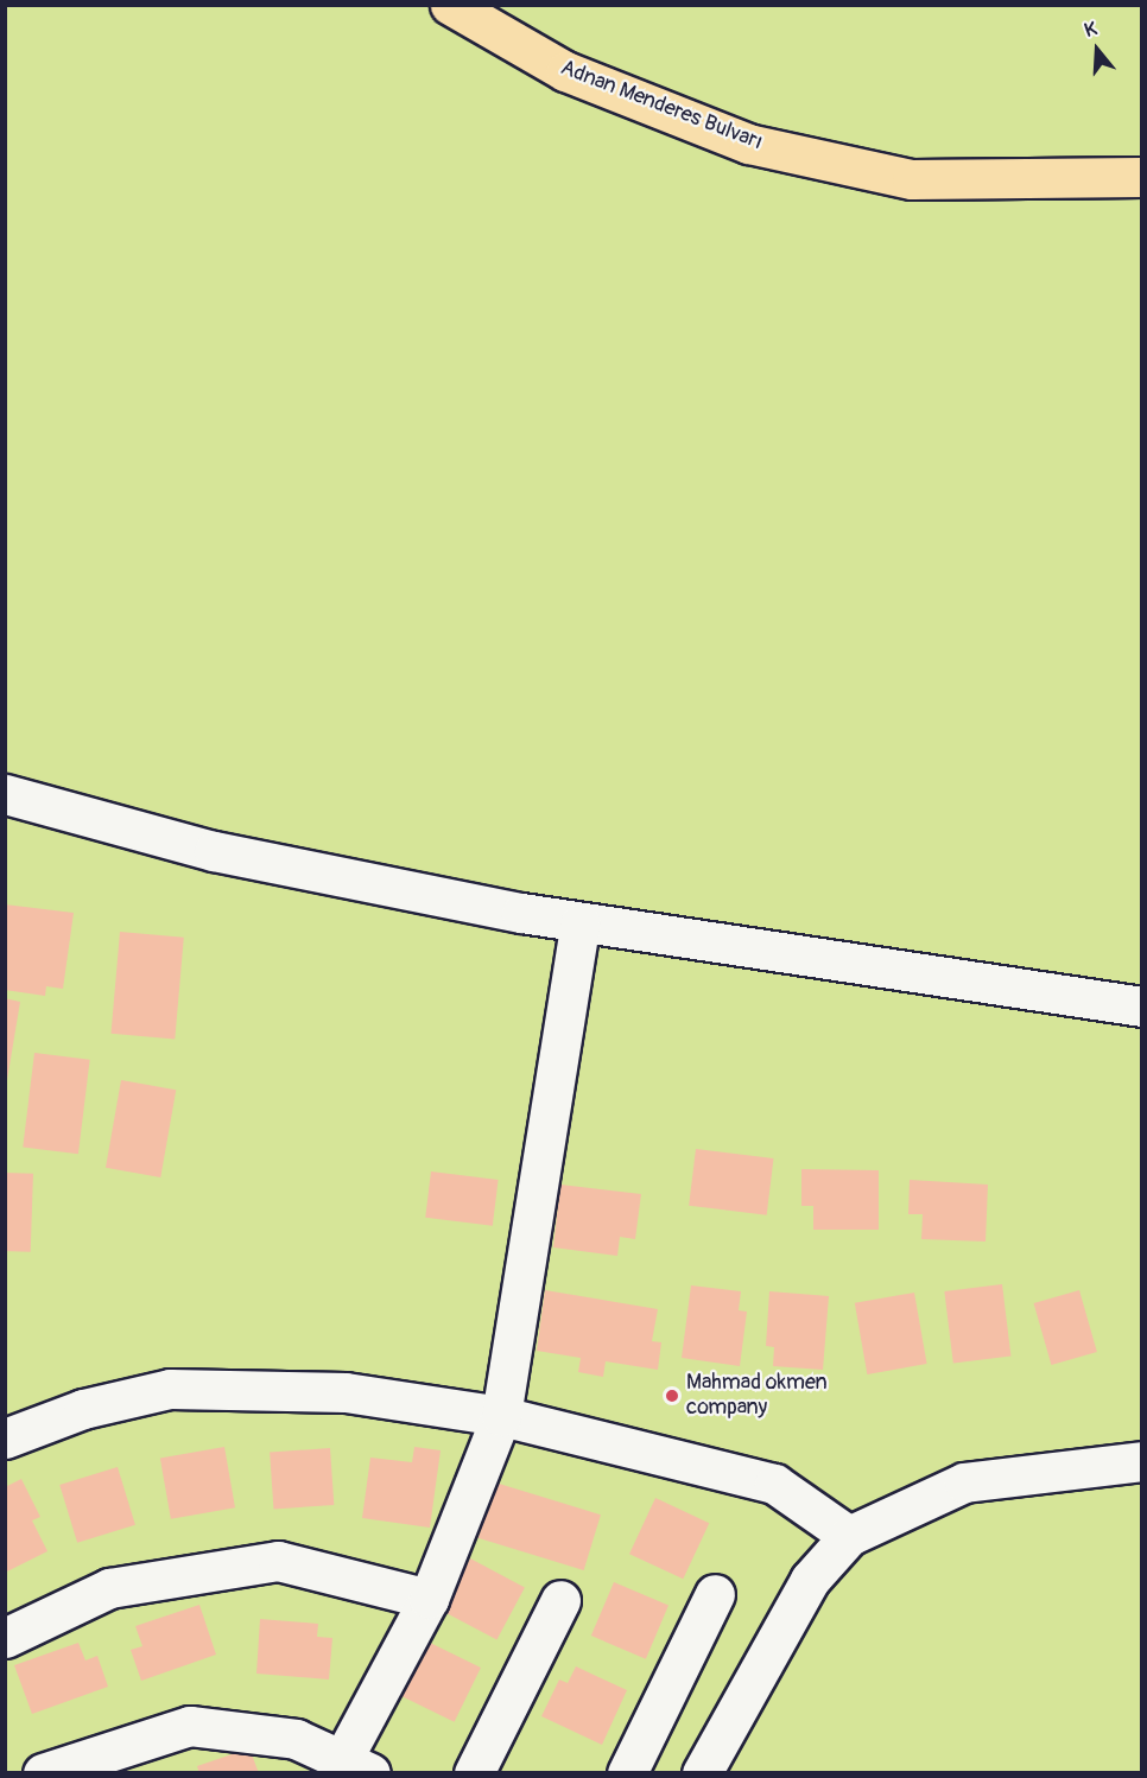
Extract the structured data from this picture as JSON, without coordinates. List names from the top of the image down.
{
  "streets": {
    "main road": ["Adnan Menderes Bulvarı"]
  },
  "places": ["Mahmad okmen company"],
  "north": "top"
}
